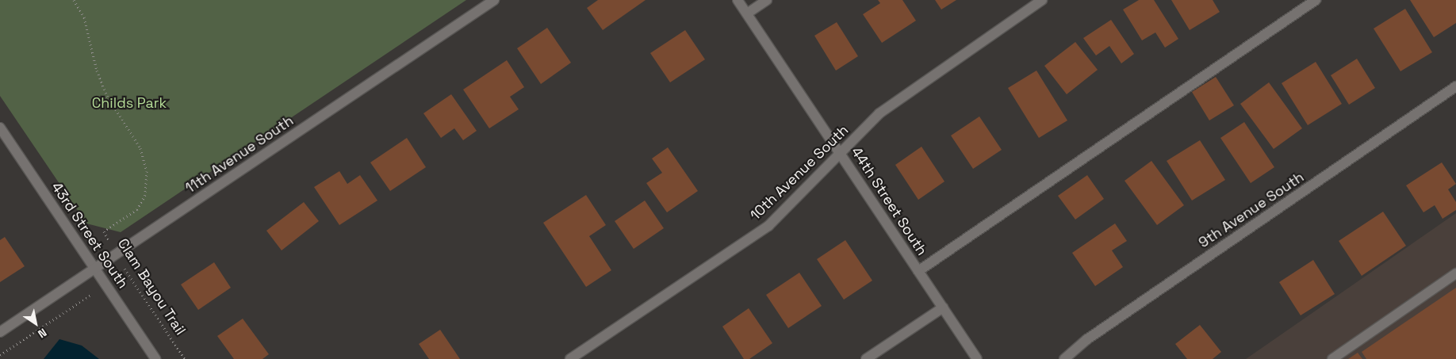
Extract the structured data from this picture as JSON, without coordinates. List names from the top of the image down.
{
  "streets": {
    "street": [
      "11th Avenue South",
      "10th Avenue South",
      "44th Street South",
      "9th Avenue South",
      "43rd Street South"
    ],
    "path": ["Clam Bayou Trail"]
  },
  "crossings": [
    ["11th Avenue South", "43rd Street South"],
    ["11th Avenue South", "Clam Bayou Trail"],
    ["10th Avenue South", "44th Street South"]
  ],
  "parks": ["Childs Park"],
  "north": "bottom right"
}
